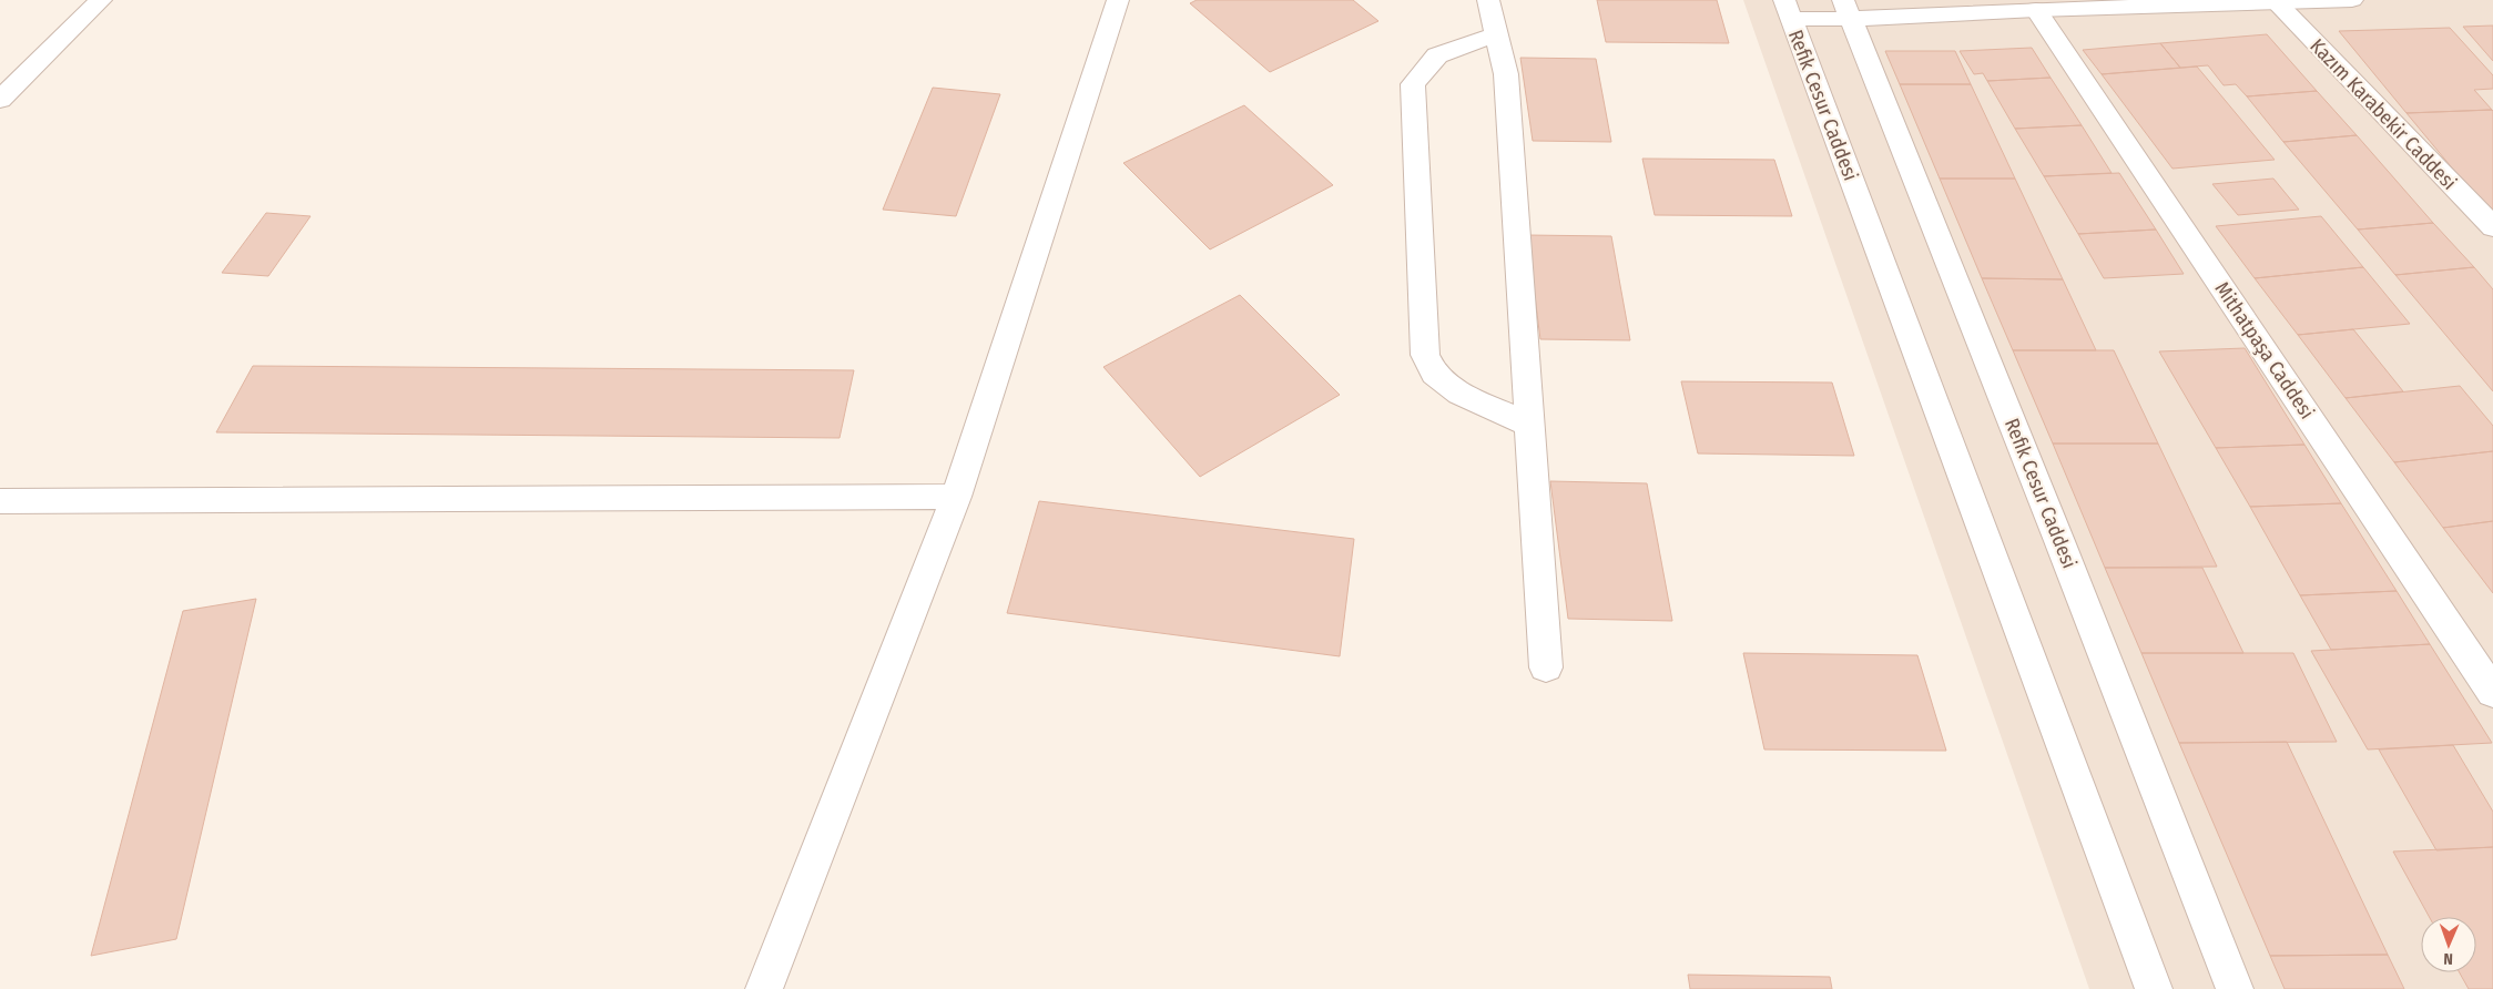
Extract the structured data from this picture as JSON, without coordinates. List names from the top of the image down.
{
  "streets": {
    "street": ["Refik Cesur Caddesi", "Kazım Karabekir Caddesi", "Mithatpaşa Caddesi"]
  },
  "north": "bottom"
}
